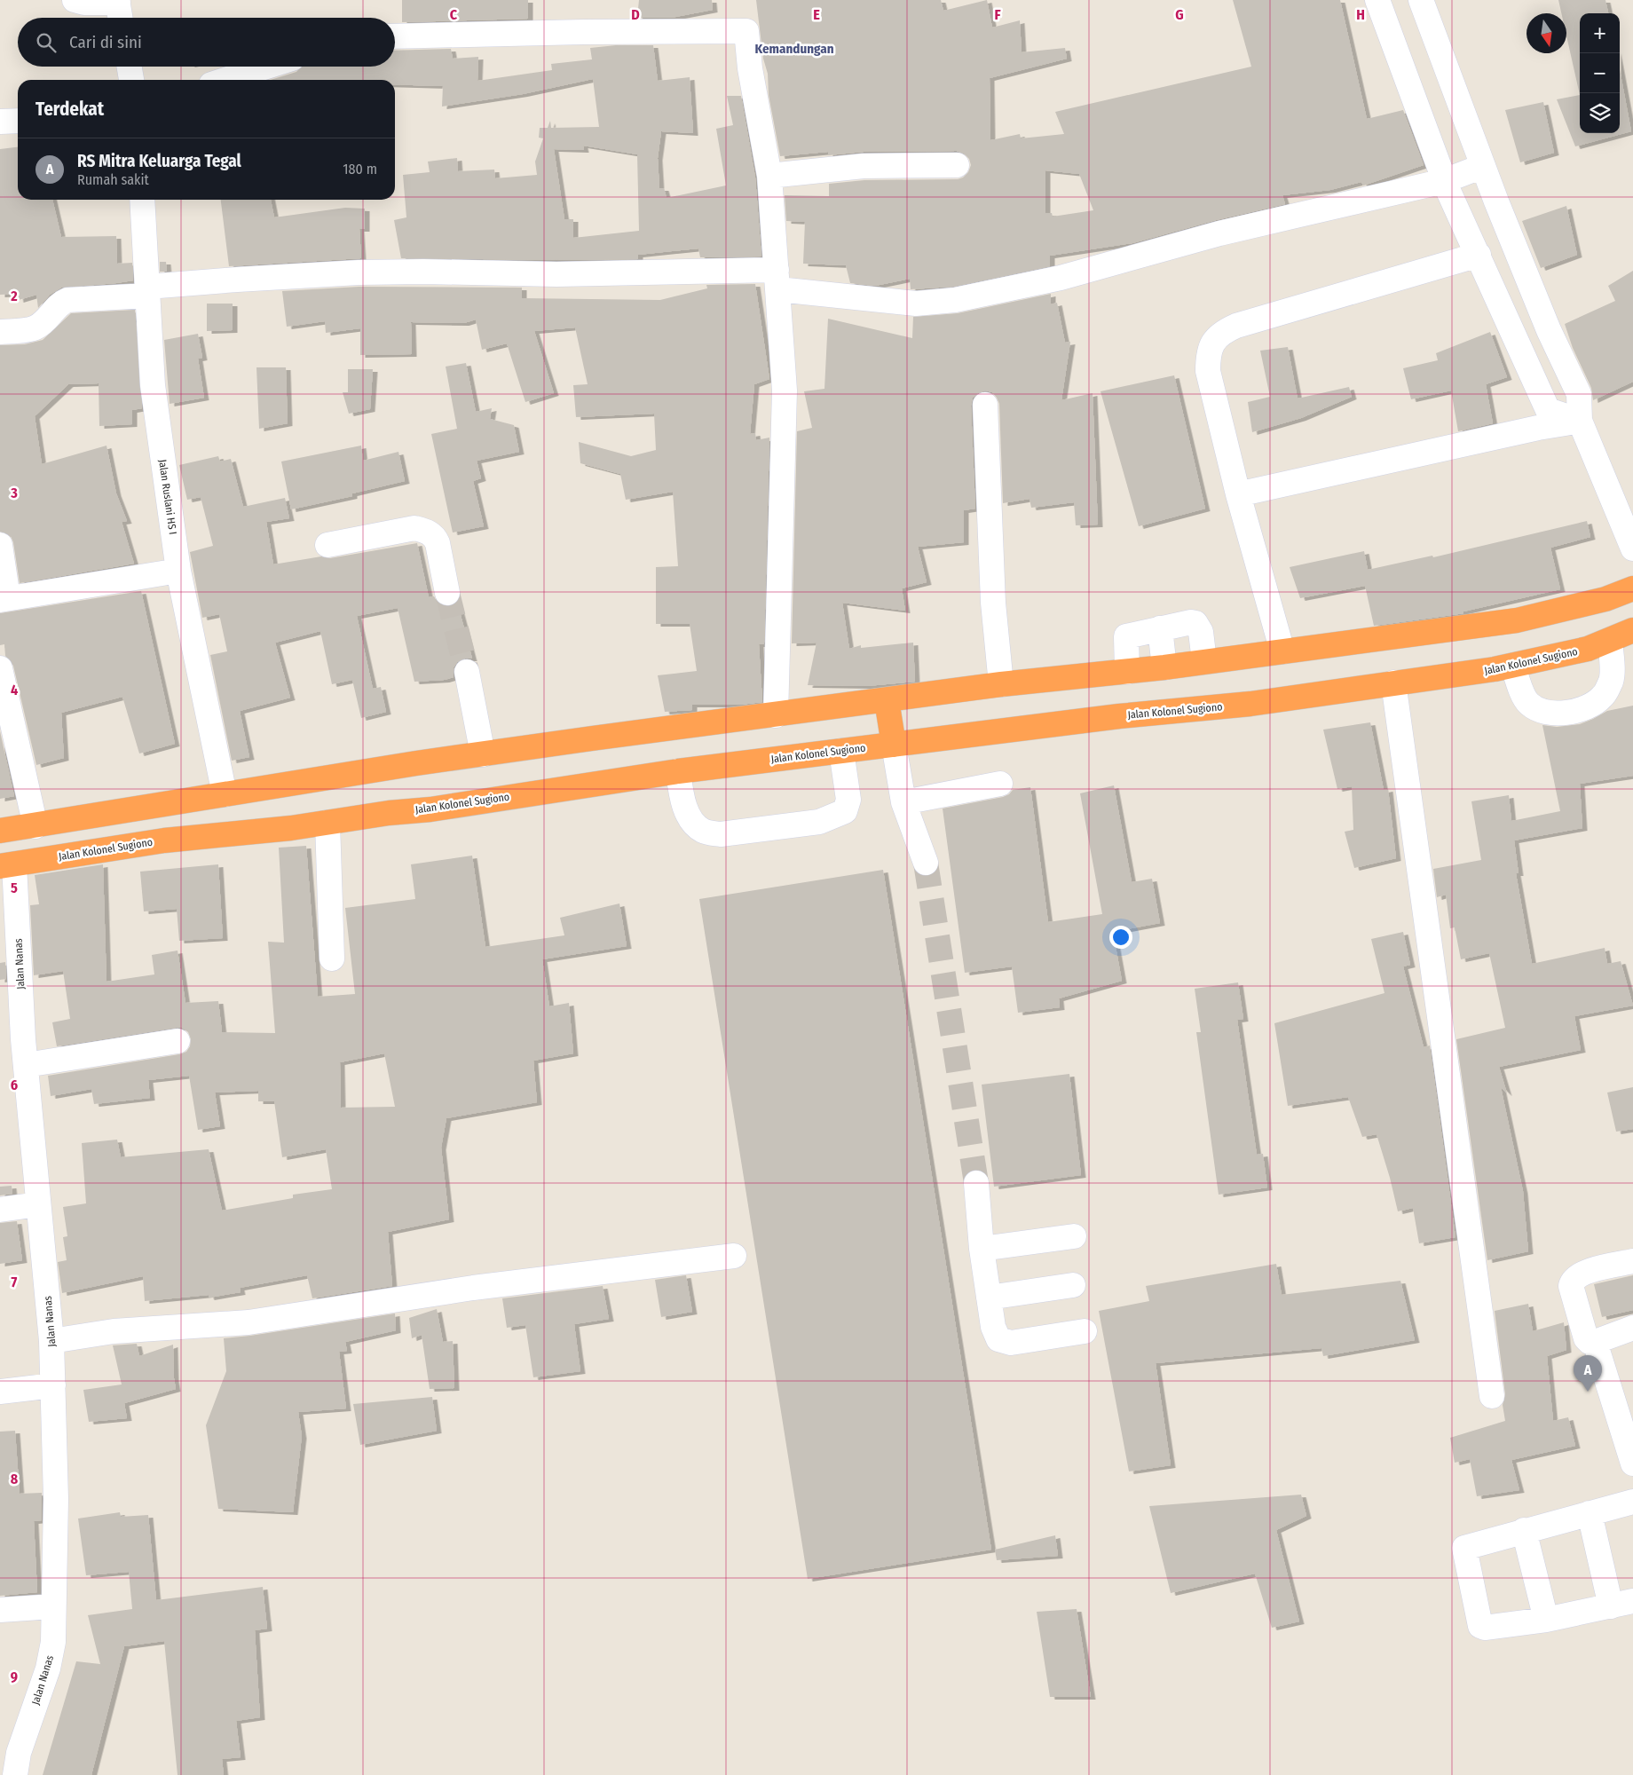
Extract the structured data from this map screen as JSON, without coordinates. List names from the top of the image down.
{
  "streets": {
    "highway": ["Jalan Kolonel Sugiono"],
    "street": ["Jalan Ruslani HS I", "Jalan Nanas"]
  },
  "crossings": [
    ["Jalan Kolonel Sugiono", "Jalan Nanas"]
  ],
  "districts": ["Kemandungan"],
  "north": "bottom",
  "page": {
    "map_buttons": ["+", "−"],
    "search": "Cari di sini",
    "heading": "Terdekat",
    "list": [
      {
        "mark": "A",
        "name": "RS Mitra Keluarga Tegal",
        "note": "Rumah sakit",
        "value": "180 m"
      }
    ],
    "pins": "A"
  },
  "grid": {
    "columns": [
      "C",
      "D",
      "E",
      "F",
      "G",
      "H"
    ],
    "rows": [
      "2",
      "3",
      "4",
      "5",
      "6",
      "7",
      "8",
      "9"
    ]
  }
}
